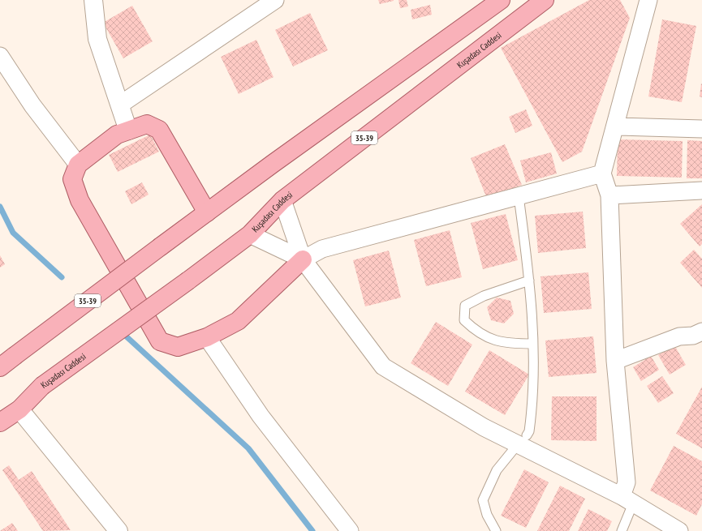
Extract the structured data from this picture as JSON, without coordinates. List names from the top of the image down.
{
  "streets": {
    "main road": ["Kuşadası Caddesi", "35-39"]
  }
}
